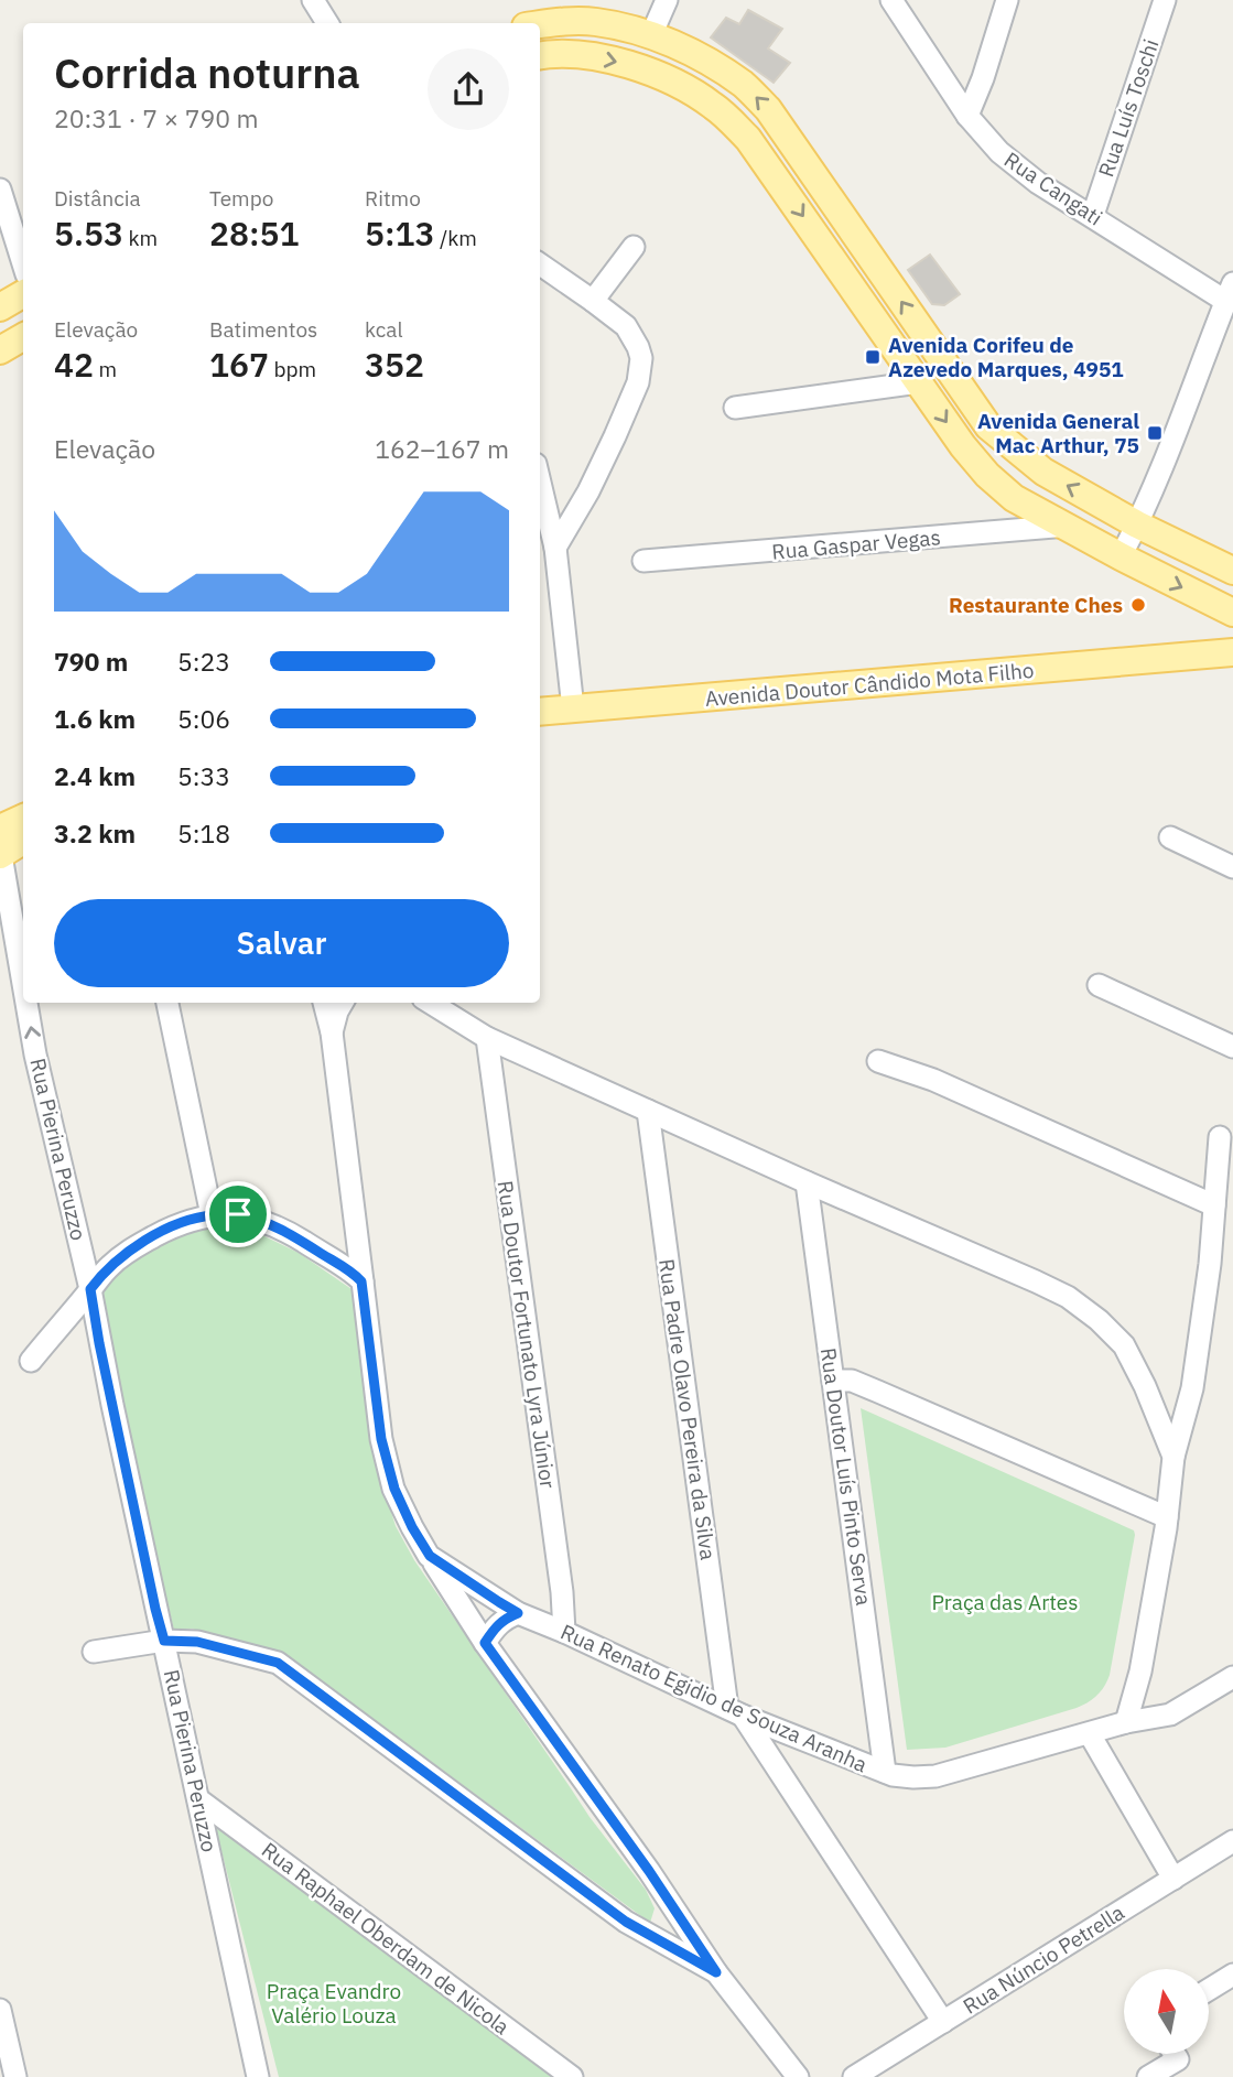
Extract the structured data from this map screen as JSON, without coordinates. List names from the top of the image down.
{
  "streets": {
    "main road": ["Avenida Doutor Cândido Mota Filho"],
    "street": [
      "Rua Luís Toschi",
      "Rua Cangati",
      "Rua Gaspar Vegas",
      "Rua Pierina Peruzzo",
      "Rua Doutor Fortunato Lyra Júnior",
      "Rua Padre Olavo Pereira da Silva",
      "Rua Doutor Luís Pinto Serva",
      "Rua Renato Egidio de Souza Aranha",
      "Rua Raphael Oberdam de Nicola",
      "Rua Núncio Petrella"
    ]
  },
  "crossings": [
    ["Rua Luís Toschi", "Rua Cangati"],
    ["Rua Pierina Peruzzo", "Rua Raphael Oberdam de Nicola"],
    ["Rua Doutor Fortunato Lyra Júnior", "Rua Renato Egidio de Souza Aranha"],
    ["Rua Padre Olavo Pereira da Silva", "Rua Renato Egidio de Souza Aranha"],
    ["Rua Doutor Luís Pinto Serva", "Rua Renato Egidio de Souza Aranha"]
  ],
  "parks": ["Praça das Artes", "Praça Evandro Valério Louza"],
  "places": {
    "transit": ["Avenida Corifeu de Azevedo Marques, 4951", "Avenida General Mac Arthur, 75"],
    "other": ["Restaurante Ches"]
  },
  "north": "top",
  "page": {
    "heading": ["Corrida noturna", "20:31 · 7 × 790 m"],
    "stats": [
      ["Distância", "5.53 km"],
      ["Tempo", "28:51"],
      ["Ritmo", "5:13 /km"],
      ["Elevação", "42 m"],
      ["Batimentos", "167 bpm"],
      ["kcal", "352"]
    ],
    "chart": ["Elevação", "162–167 m"],
    "list": [
      {
        "name": "790 m",
        "note": "5:23"
      },
      {
        "name": "1.6 km",
        "note": "5:06"
      },
      {
        "name": "2.4 km",
        "note": "5:33"
      },
      {
        "name": "3.2 km",
        "note": "5:18"
      }
    ],
    "buttons": "Salvar"
  }
}
